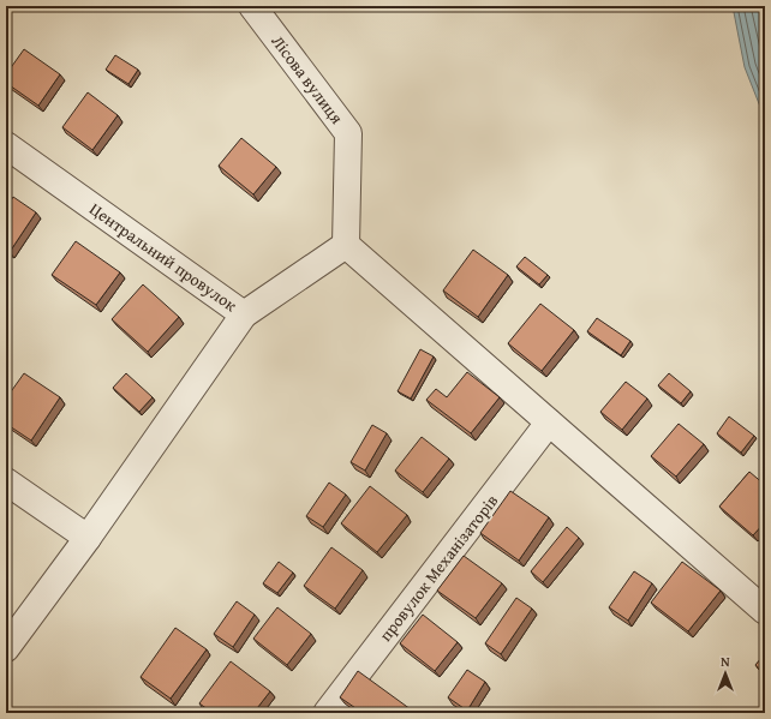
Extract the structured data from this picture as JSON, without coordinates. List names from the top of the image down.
{
  "streets": {
    "street": ["Лісова вулиця", "Центральний провулок", "провулок Механізаторів"]
  },
  "crossings": [
    ["Лісова вулиця", "Центральний провулок"]
  ],
  "north": "top"
}
